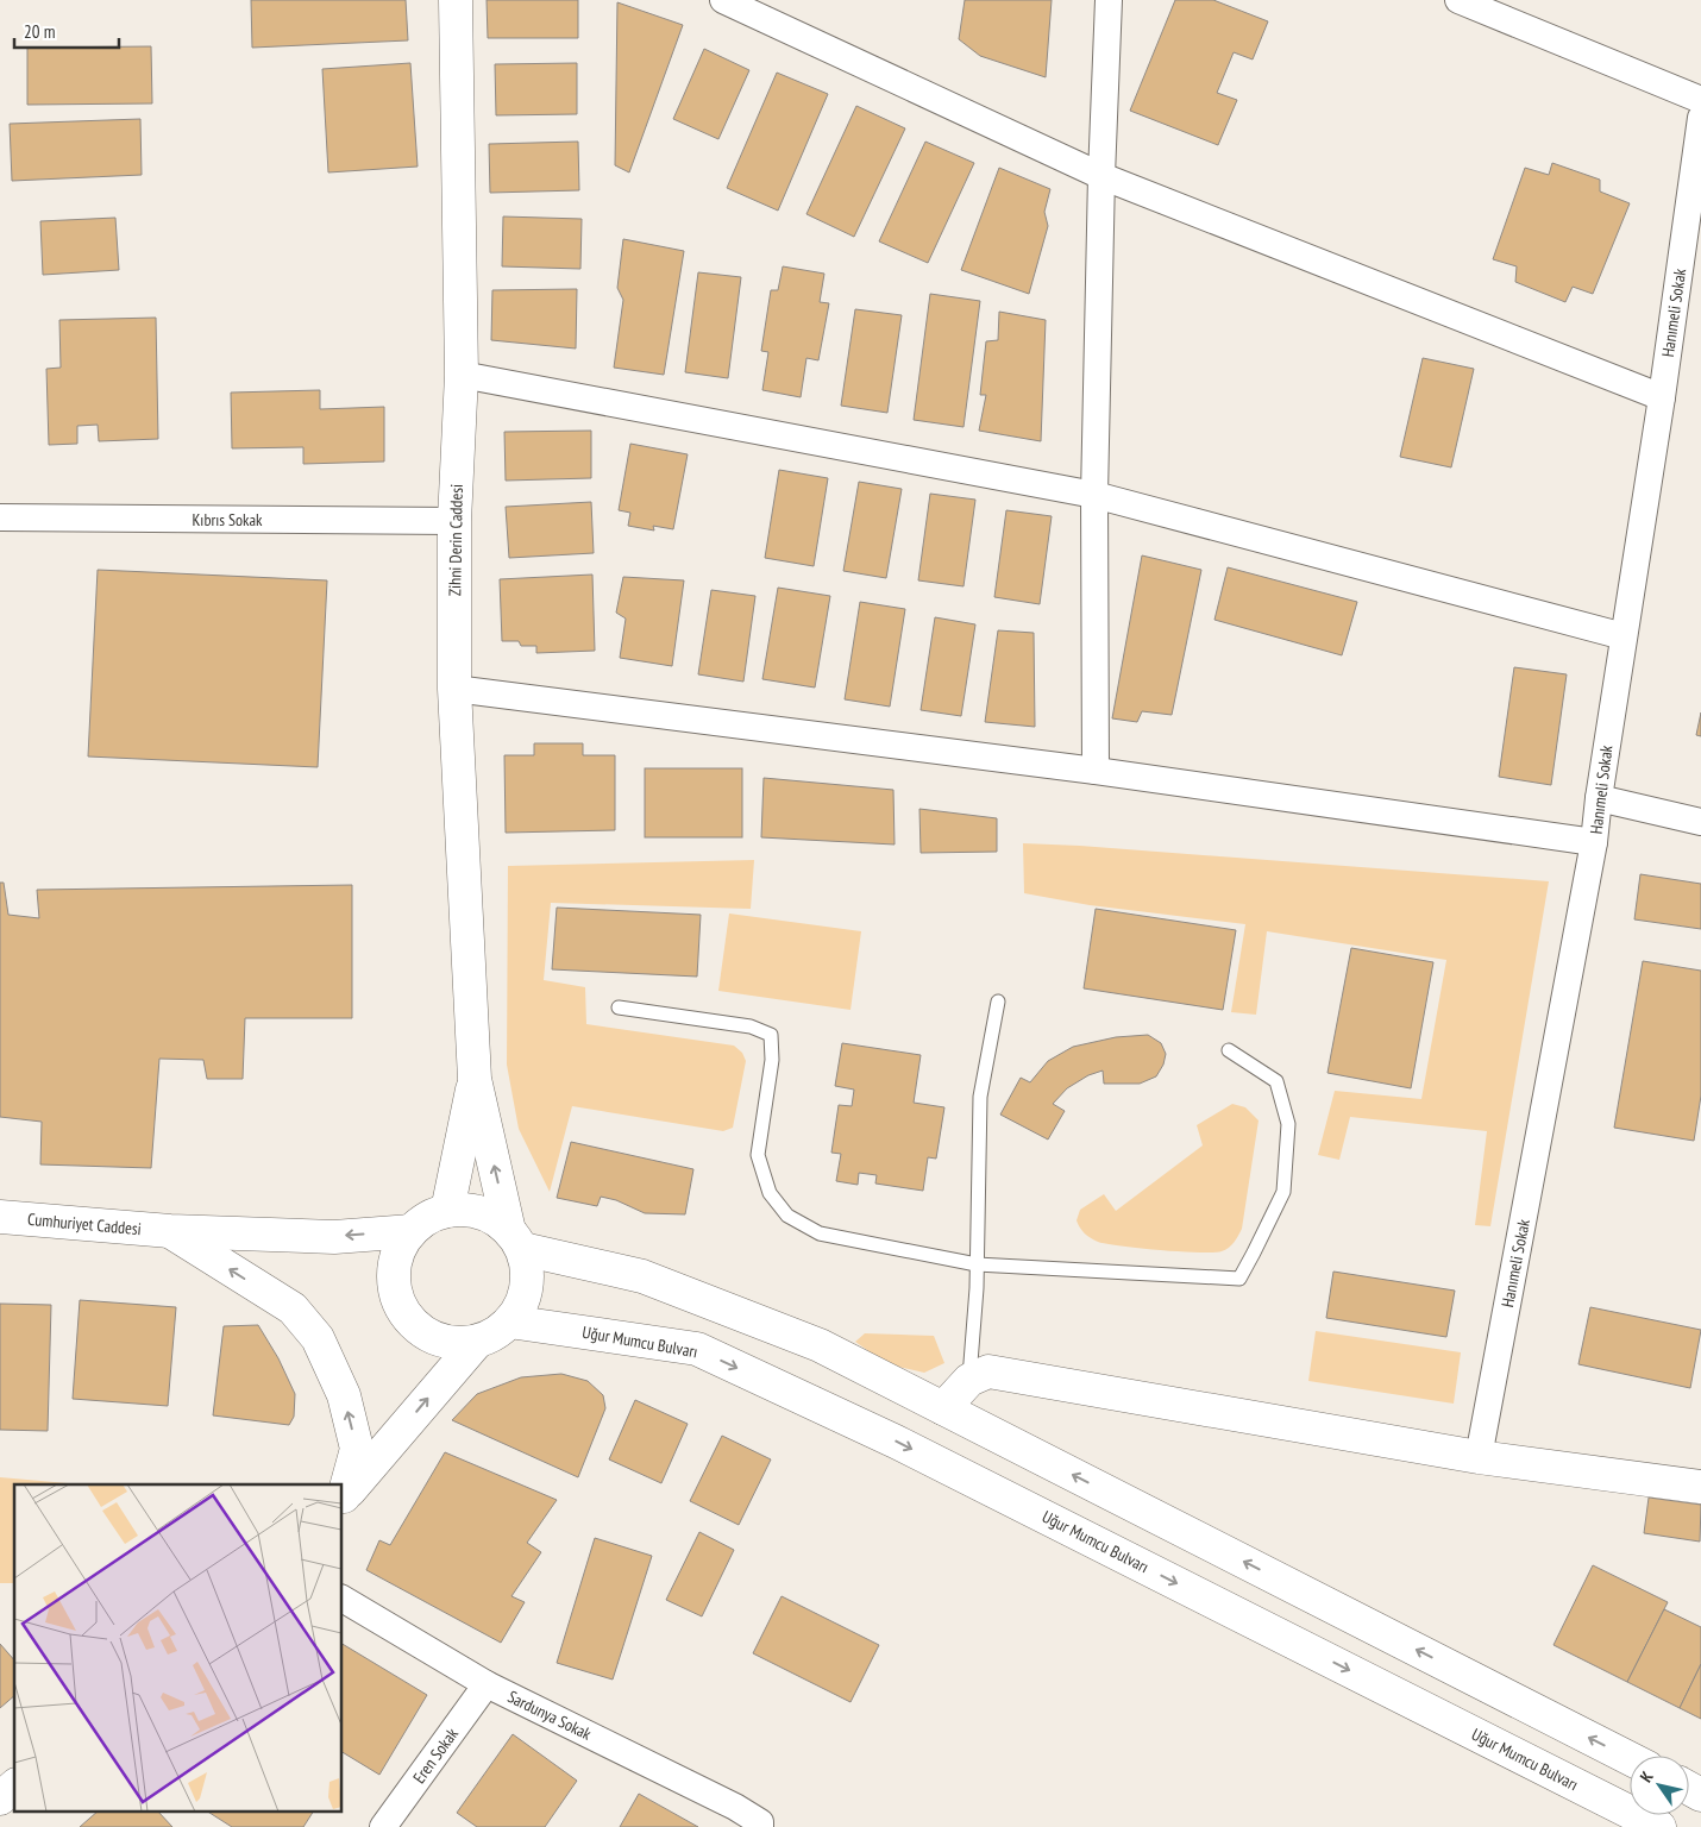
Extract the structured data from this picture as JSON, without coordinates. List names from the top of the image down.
{
  "streets": {
    "main road": ["Zihni Derin Caddesi", "Cumhuriyet Caddesi", "Uğur Mumcu Bulvarı"],
    "street": [
      "Hanımeli Sokak",
      "Kıbrıs Sokak",
      "Sardunya Sokak",
      "Eren Sokak"
    ]
  },
  "crossings": [
    ["Kıbrıs Sokak", "Zihni Derin Caddesi"],
    ["Cumhuriyet Caddesi", "Uğur Mumcu Bulvarı"],
    ["Sardunya Sokak", "Eren Sokak"]
  ],
  "one_way": ["Cumhuriyet Caddesi"],
  "scale_bar": "20 m",
  "north": "top left"
}
